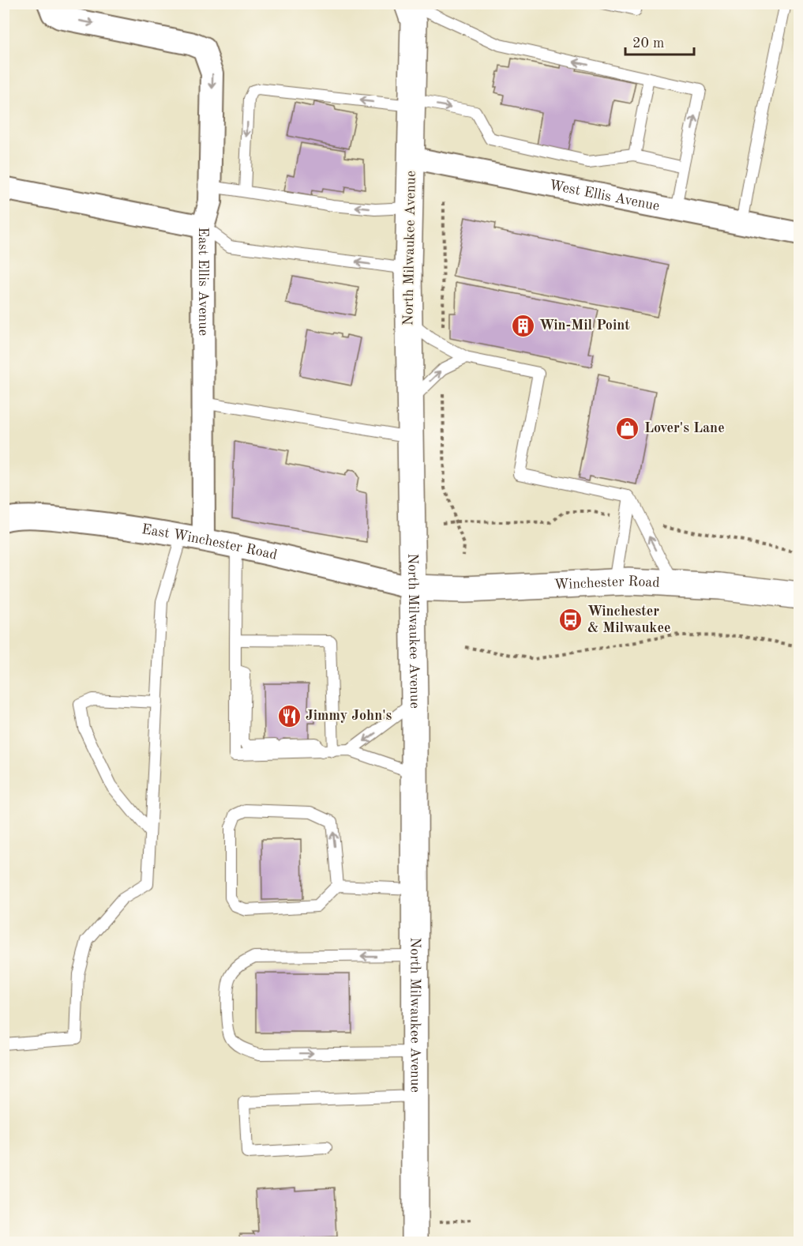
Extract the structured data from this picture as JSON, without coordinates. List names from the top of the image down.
{
  "streets": {
    "main road": ["North Milwaukee Avenue", "Winchester Road"],
    "street": ["West Ellis Avenue", "East Ellis Avenue", "East Winchester Road"]
  },
  "crossings": [
    ["West Ellis Avenue", "North Milwaukee Avenue"],
    ["North Milwaukee Avenue", "East Winchester Road"],
    ["North Milwaukee Avenue", "Winchester Road"],
    ["East Ellis Avenue", "East Winchester Road"],
    ["East Winchester Road", "Winchester Road"]
  ],
  "places": {
    "building": ["Win-Mil Point"],
    "shop": ["Lover's Lane"],
    "bus stop": ["Winchester & Milwaukee"],
    "restaurant": ["Jimmy John's"]
  },
  "scale_bar": "20 m"
}
